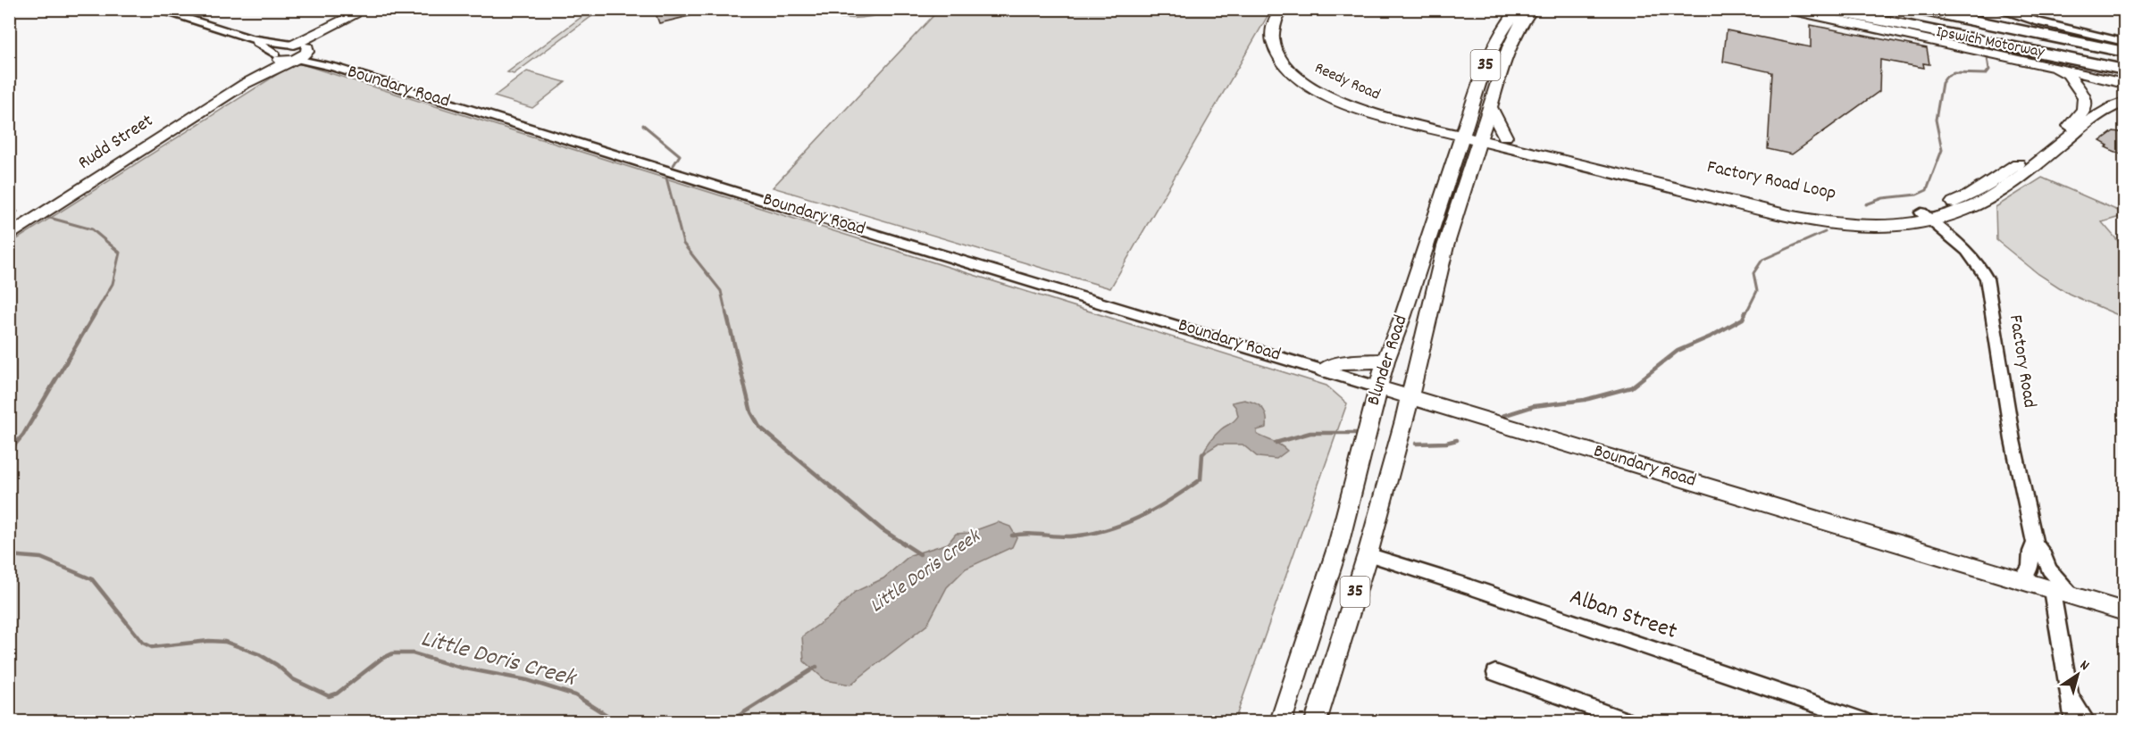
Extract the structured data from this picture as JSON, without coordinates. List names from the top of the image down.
{
  "streets": {
    "highway": ["Ipswich Motorway"],
    "main road": [
      "35",
      "Reedy Road",
      "Boundary Road",
      "Rudd Street",
      "Factory Road Loop",
      "Blunder Road"
    ],
    "street": ["Factory Road", "Alban Street"]
  },
  "crossings": [
    ["Reedy Road", "Factory Road Loop"],
    ["Reedy Road", "Blunder Road"],
    ["Boundary Road", "Rudd Street"],
    ["Boundary Road", "Blunder Road"],
    ["Boundary Road", "Factory Road"],
    ["Factory Road Loop", "Blunder Road"],
    ["Factory Road Loop", "Factory Road"],
    ["Blunder Road", "Alban Street"]
  ],
  "water": ["Little Doris Creek"],
  "north": "top right"
}
